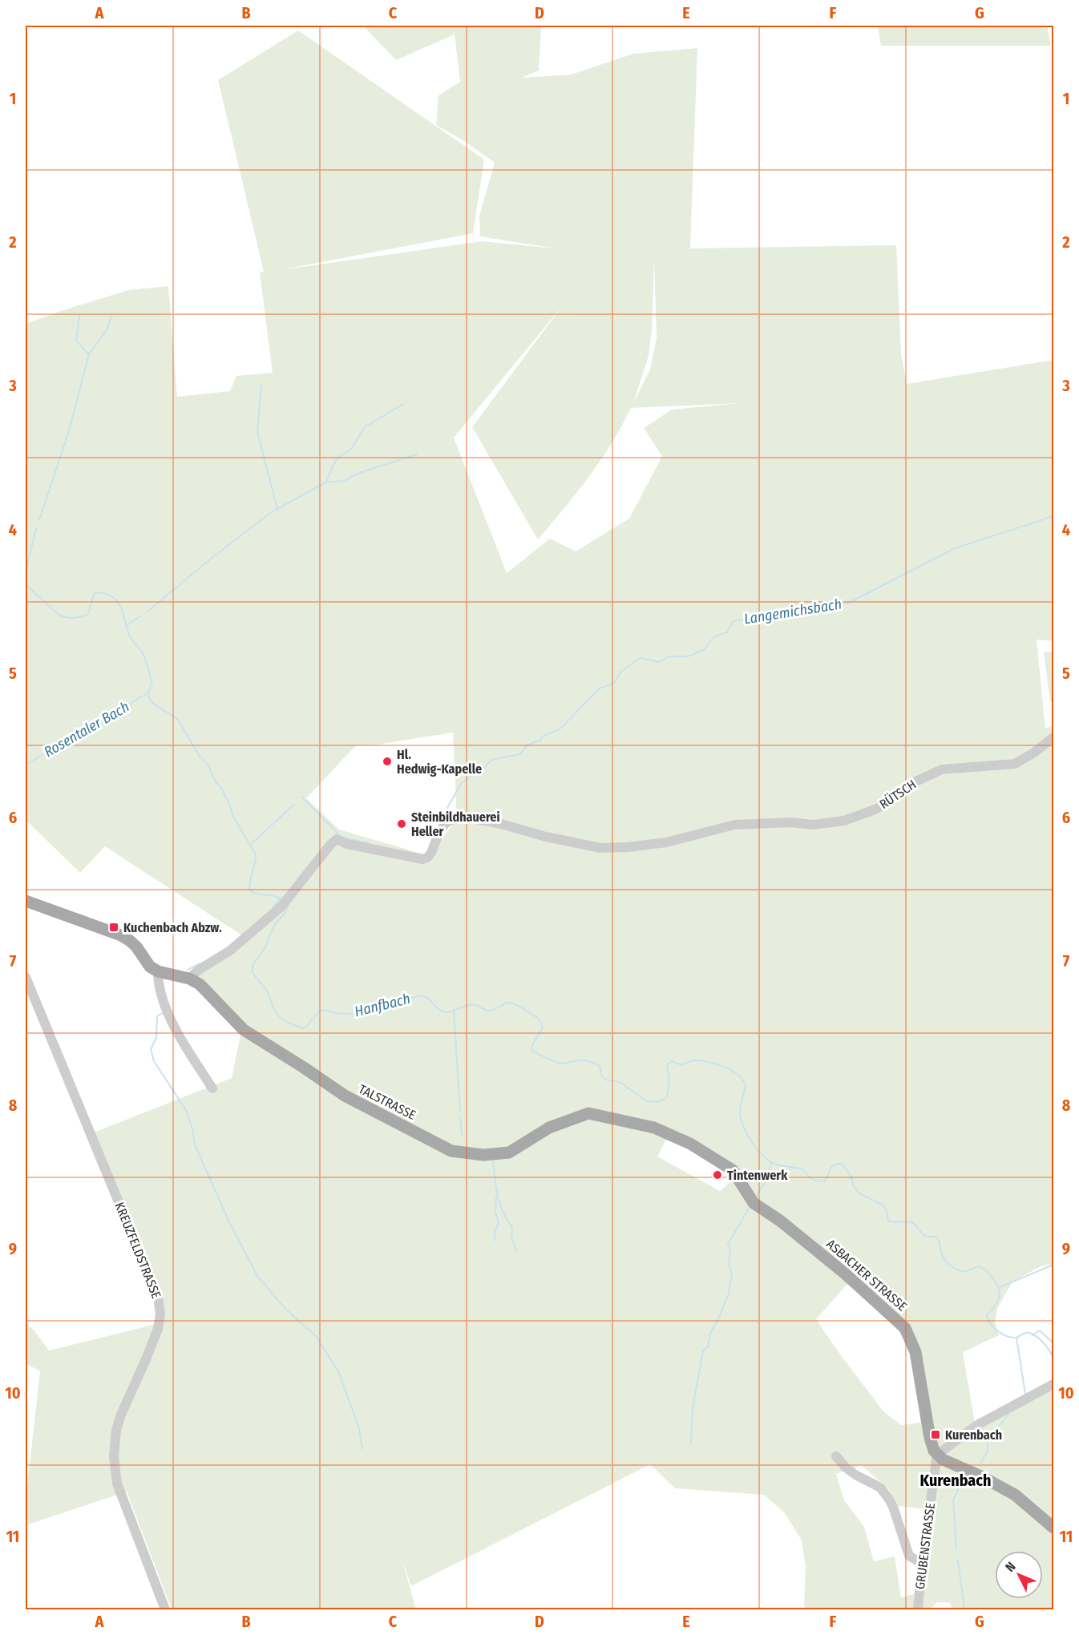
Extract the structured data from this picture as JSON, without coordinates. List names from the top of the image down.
{
  "streets": {
    "main road": ["TALSTRASSE", "ASBACHER STRASSE"],
    "street": ["RÜTSCH", "KREUZFELDSTRASSE", "GRUBENSTRASSE"]
  },
  "crossings": [
    ["RÜTSCH", "TALSTRASSE"],
    ["TALSTRASSE", "ASBACHER STRASSE"],
    ["ASBACHER STRASSE", "GRUBENSTRASSE"]
  ],
  "districts": ["Kurenbach"],
  "water": ["Langemichsbach", "Rosentaler Bach", "Hanfbach"],
  "places": {
    "other": ["Hl. Hedwig-Kapelle", "Steinbildhauerei Heller", "Tintenwerk"],
    "transit": ["Kuchenbach Abzw.", "Kurenbach"]
  },
  "north": "top left",
  "grid": {
    "columns": [
      "A",
      "B",
      "C",
      "D",
      "E",
      "F",
      "G"
    ],
    "rows": [
      "1",
      "2",
      "3",
      "4",
      "5",
      "6",
      "7",
      "8",
      "9",
      "10",
      "11"
    ]
  }
}
